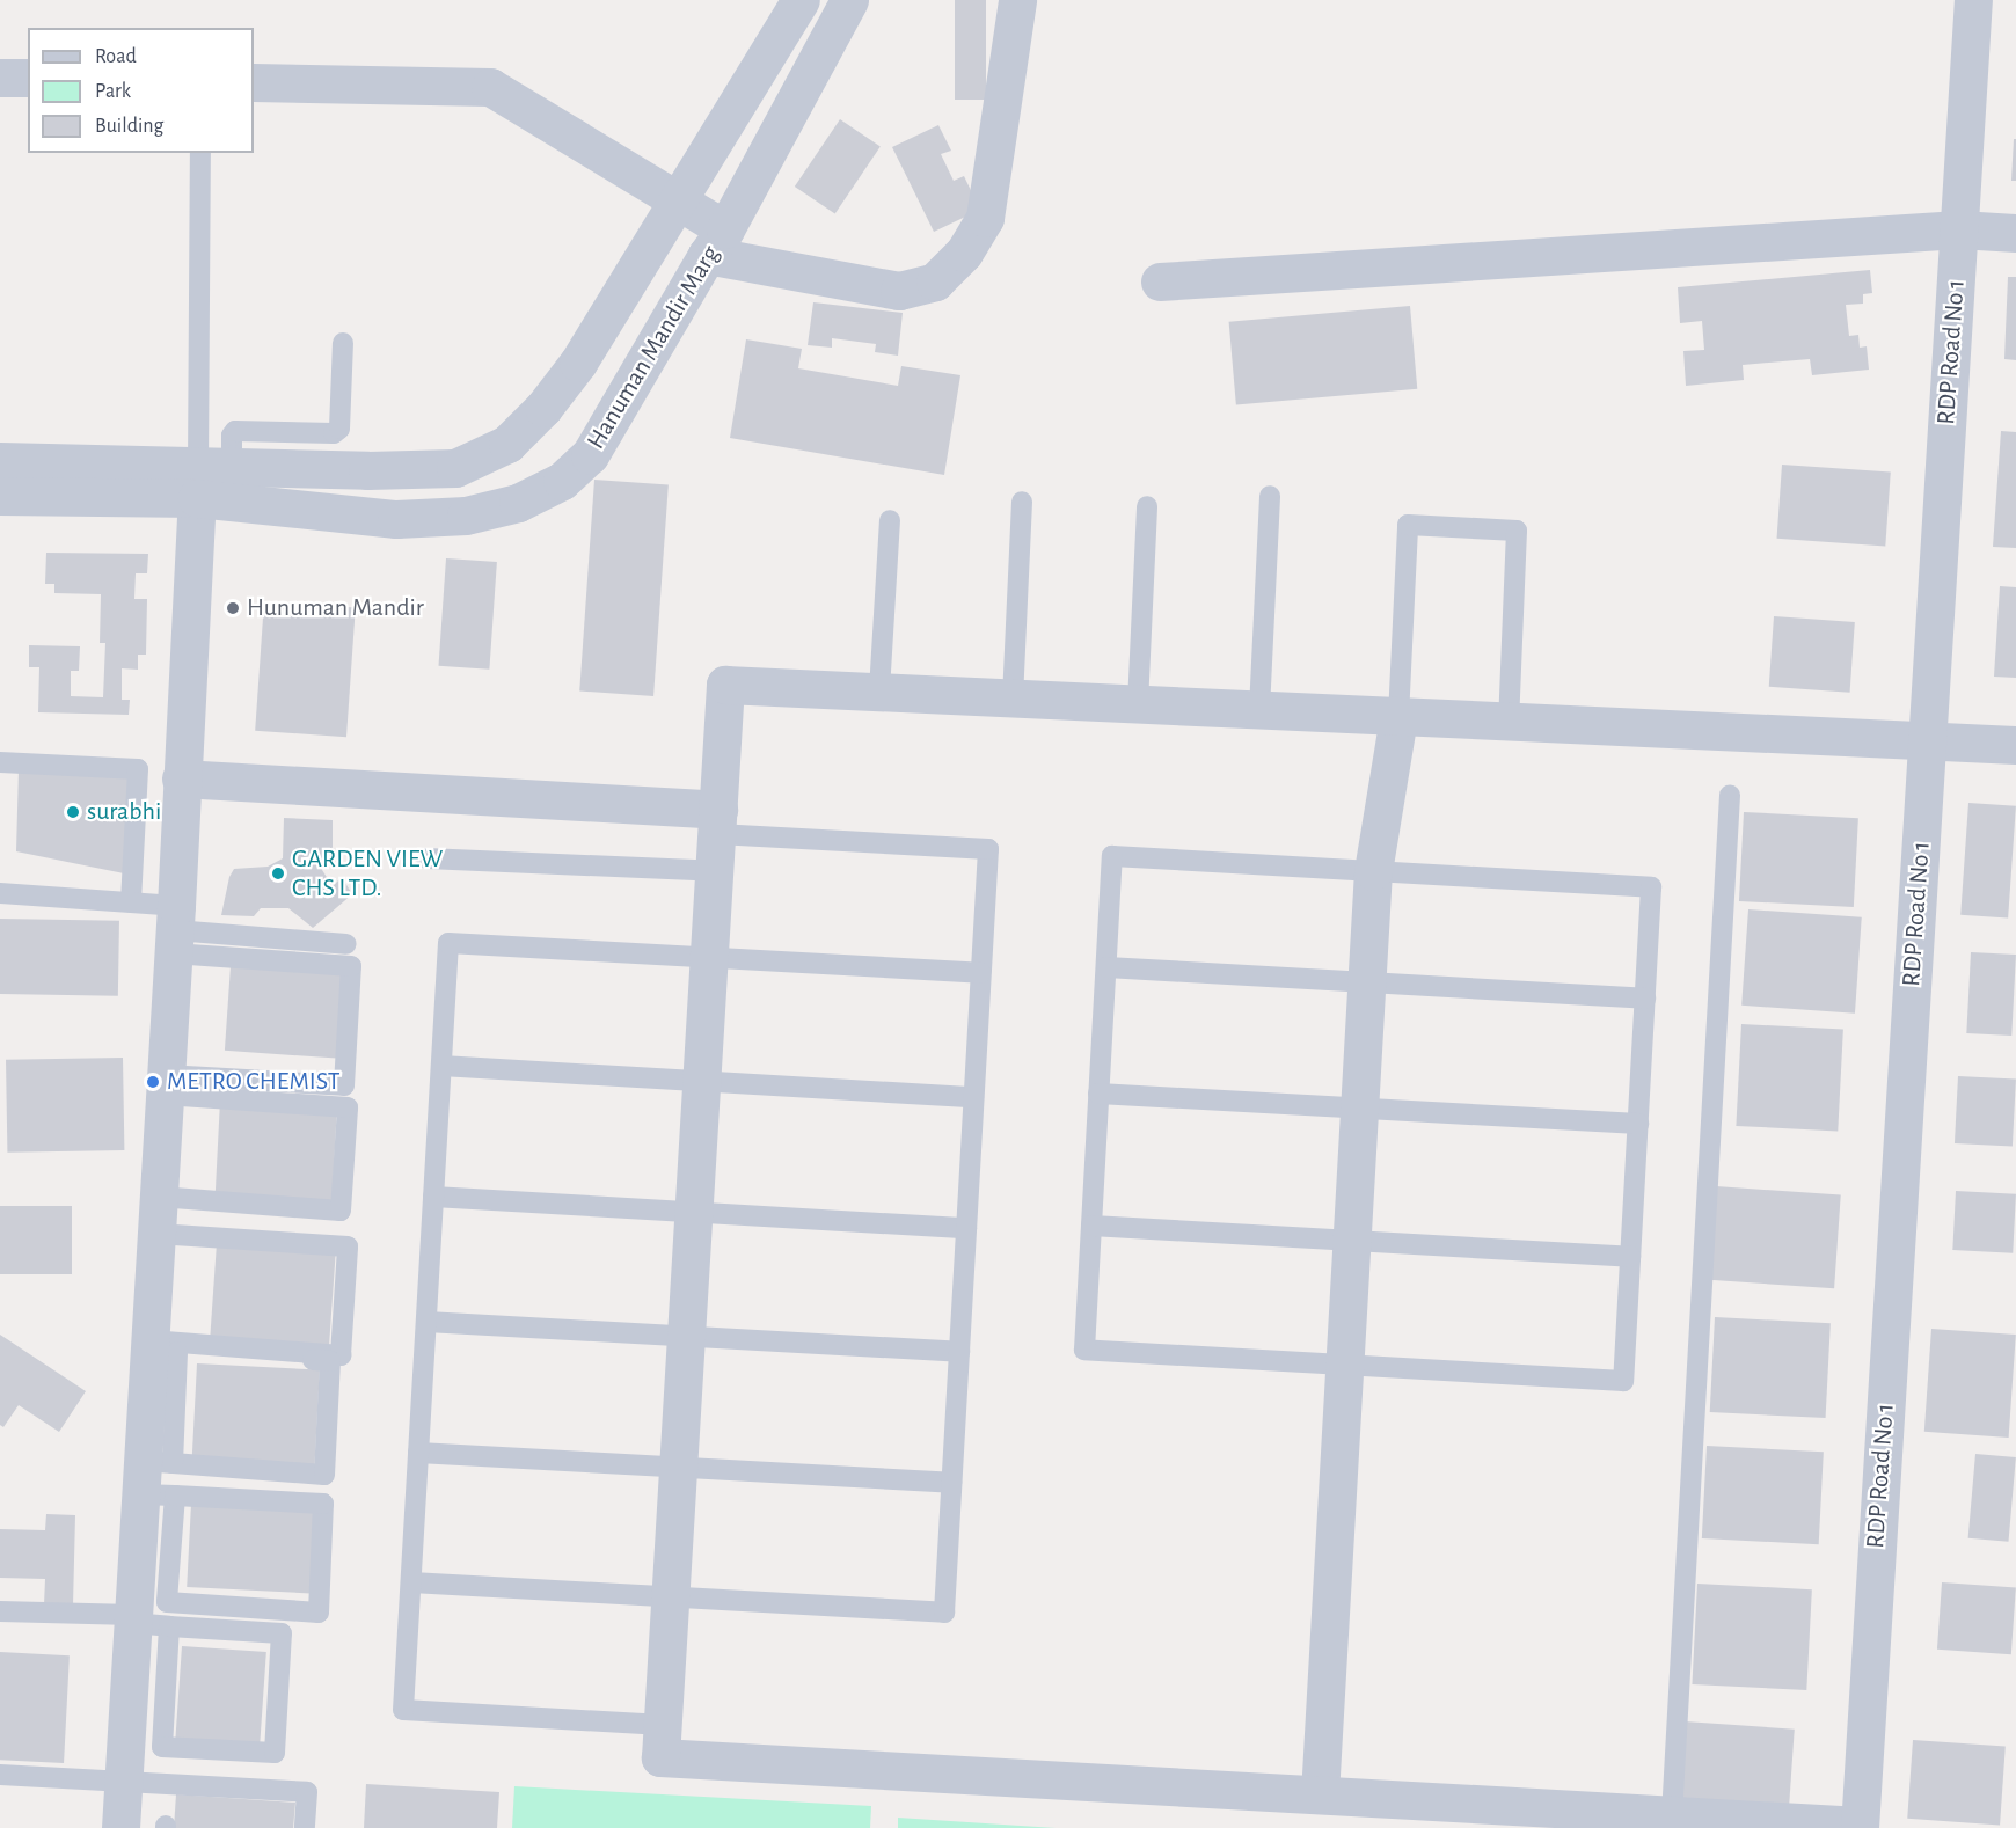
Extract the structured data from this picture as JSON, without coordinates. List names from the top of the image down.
{
  "streets": {
    "street": ["Hanuman Mandir Marg", "RDP Road No 1"]
  },
  "places": [
    "Hunuman Mandir",
    "surabhi",
    "GARDEN VIEW CHS LTD.",
    "METRO CHEMIST"
  ],
  "legend": ["Road", "Park", "Building"]
}
